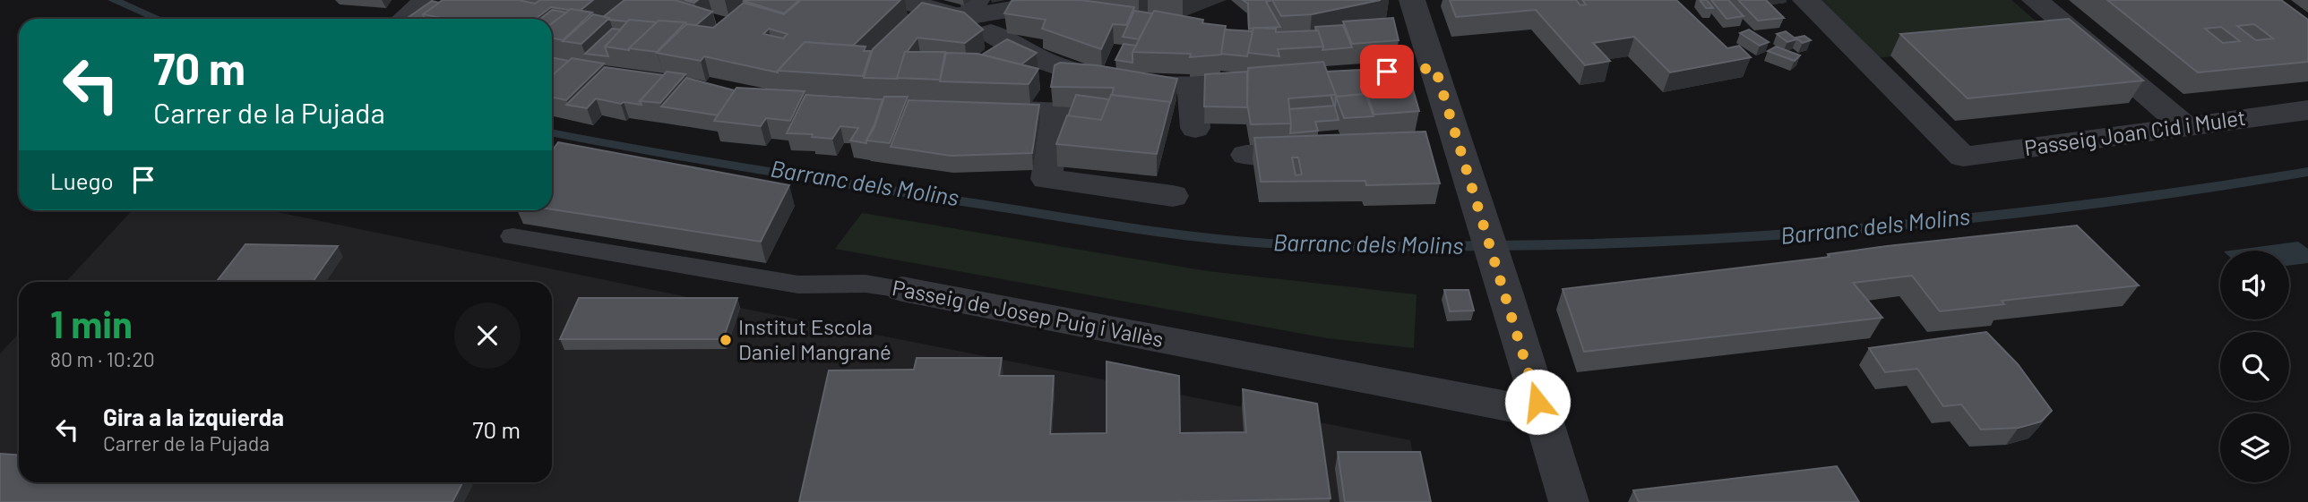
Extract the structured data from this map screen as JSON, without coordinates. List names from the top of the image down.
{
  "streets": {
    "street": ["Passeig Joan Cid i Mulet", "Passeig de Josep Puig i Vallès"]
  },
  "water": ["Barranc dels Molins"],
  "places": ["Institut Escola Daniel Mangrané"],
  "page": {
    "turn": ["70 m", "Carrer de la Pujada"],
    "then": "Luego",
    "heading": ["1 min", "80 m · 10:20"],
    "list": [
      {
        "name": "Gira a la izquierda",
        "note": "Carrer de la Pujada",
        "value": "70 m"
      }
    ]
  }
}
